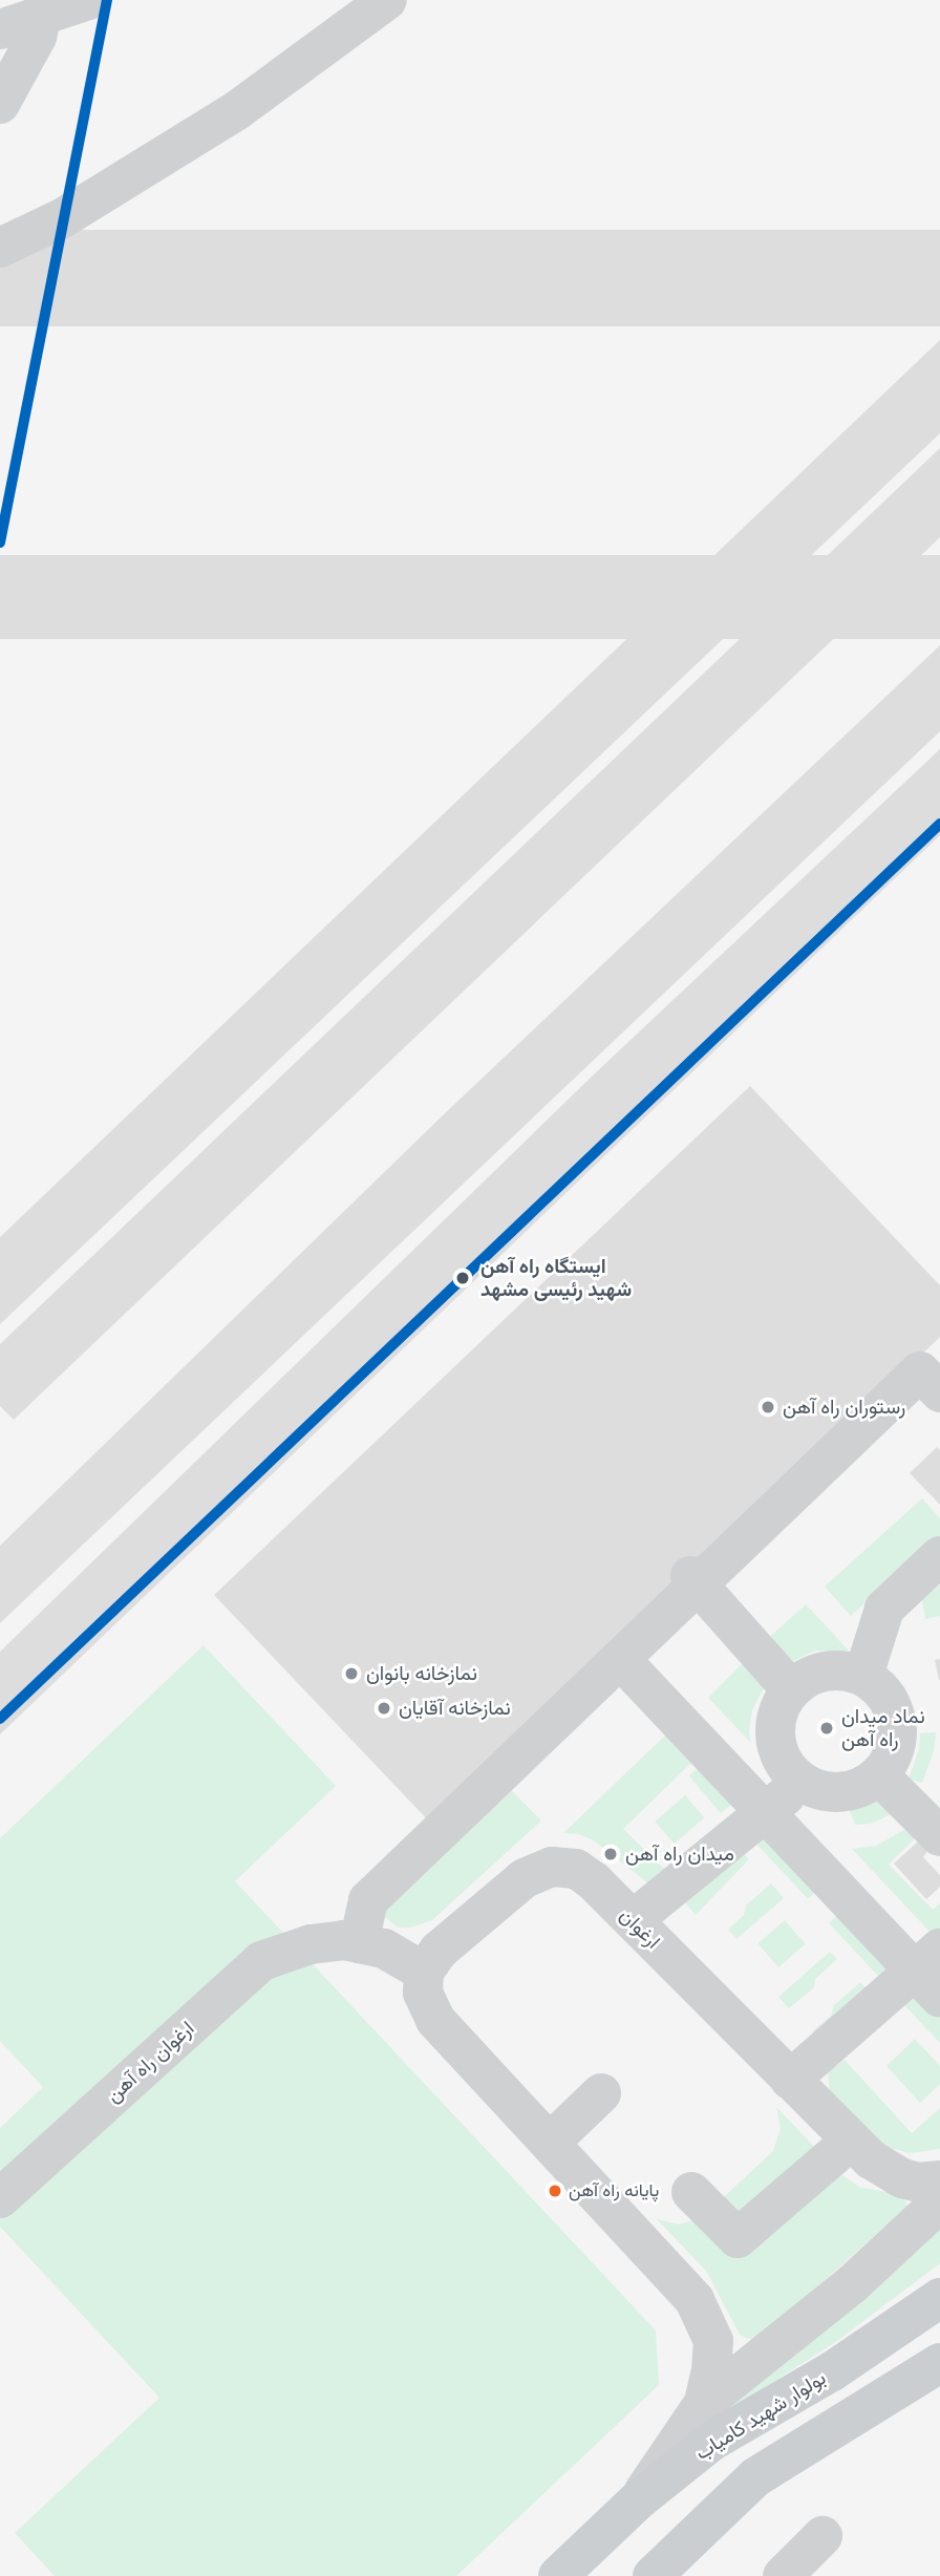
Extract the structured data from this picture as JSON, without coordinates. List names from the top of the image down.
{
  "streets": {
    "main road": ["بولوار شهید کامیاب"],
    "street": ["ارغوان", "ارغوان راه آهن"]
  },
  "places": [
    "ایستگاه راه آهن شهید رئیسی مشهد",
    "رستوران راه آهن",
    "نمازخانه بانوان",
    "نمازخانه آقایان",
    "نماد میدان راه آهن",
    "میدان راه آهن",
    "پایانه راه آهن"
  ]
}
